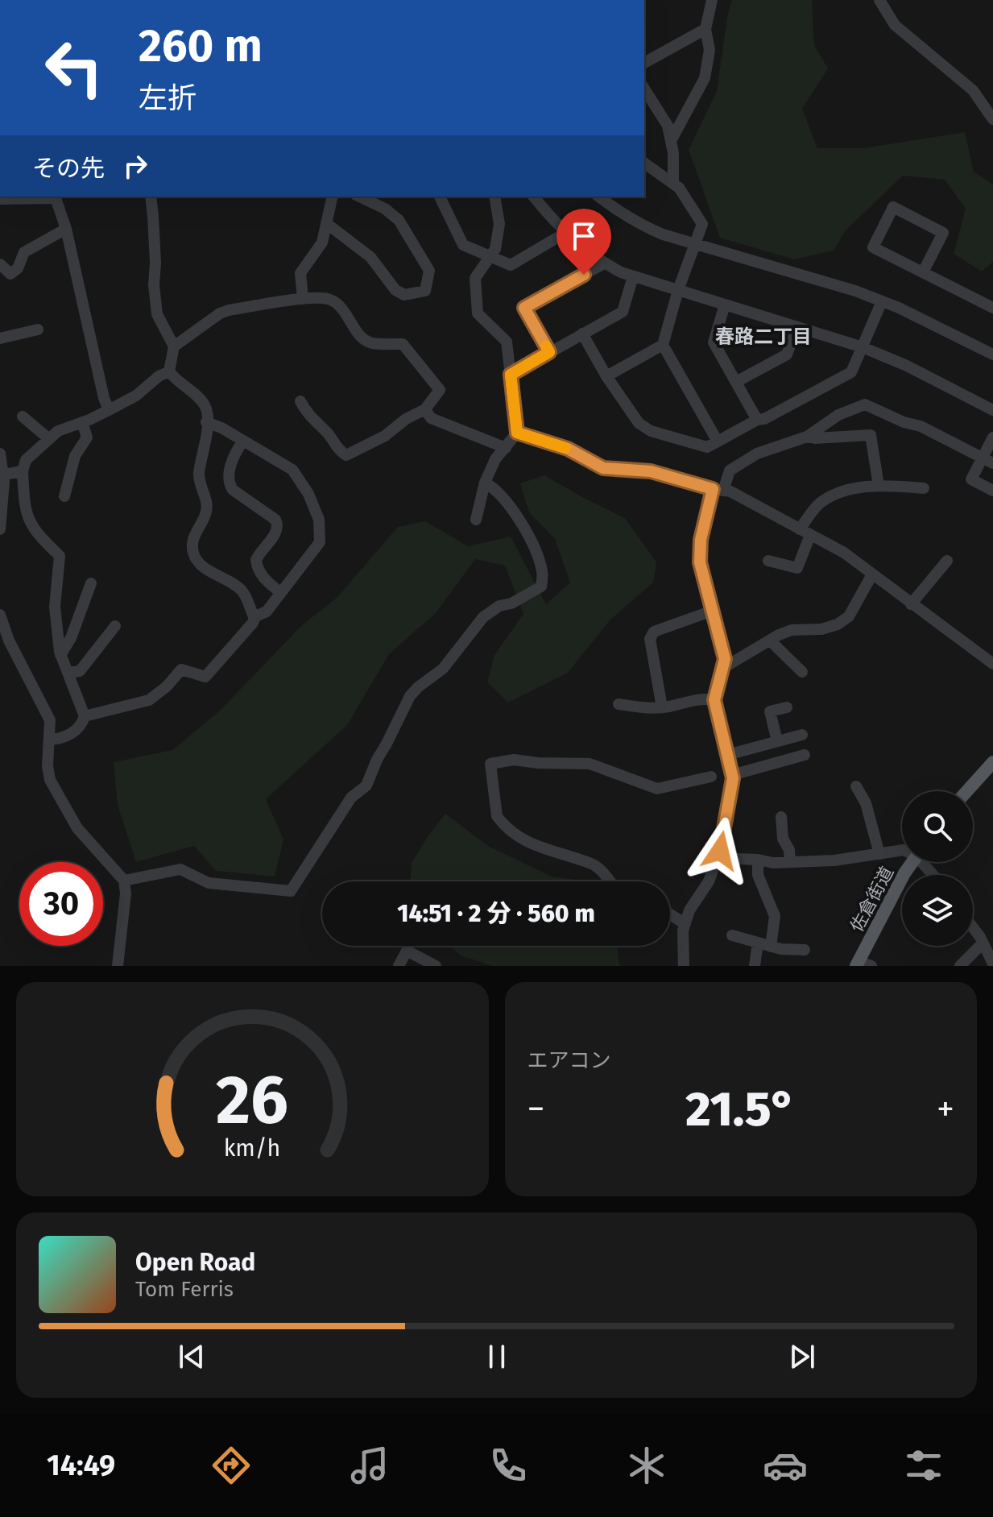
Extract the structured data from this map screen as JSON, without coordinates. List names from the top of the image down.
{
  "streets": {
    "main road": ["佐倉街道"]
  },
  "districts": ["春路二丁目"],
  "page": {
    "turn": ["260 m", "左折"],
    "then": "その先",
    "limit": "30",
    "trip": "14:51 · 2 分 · 560 m",
    "tile": "エアコン",
    "heat": ["−", "21.5°", "+"],
    "song": ["Open Road", "Tom Ferris"],
    "tabs": "14:49",
    "gauge": ["26", "km/h"]
  }
}
